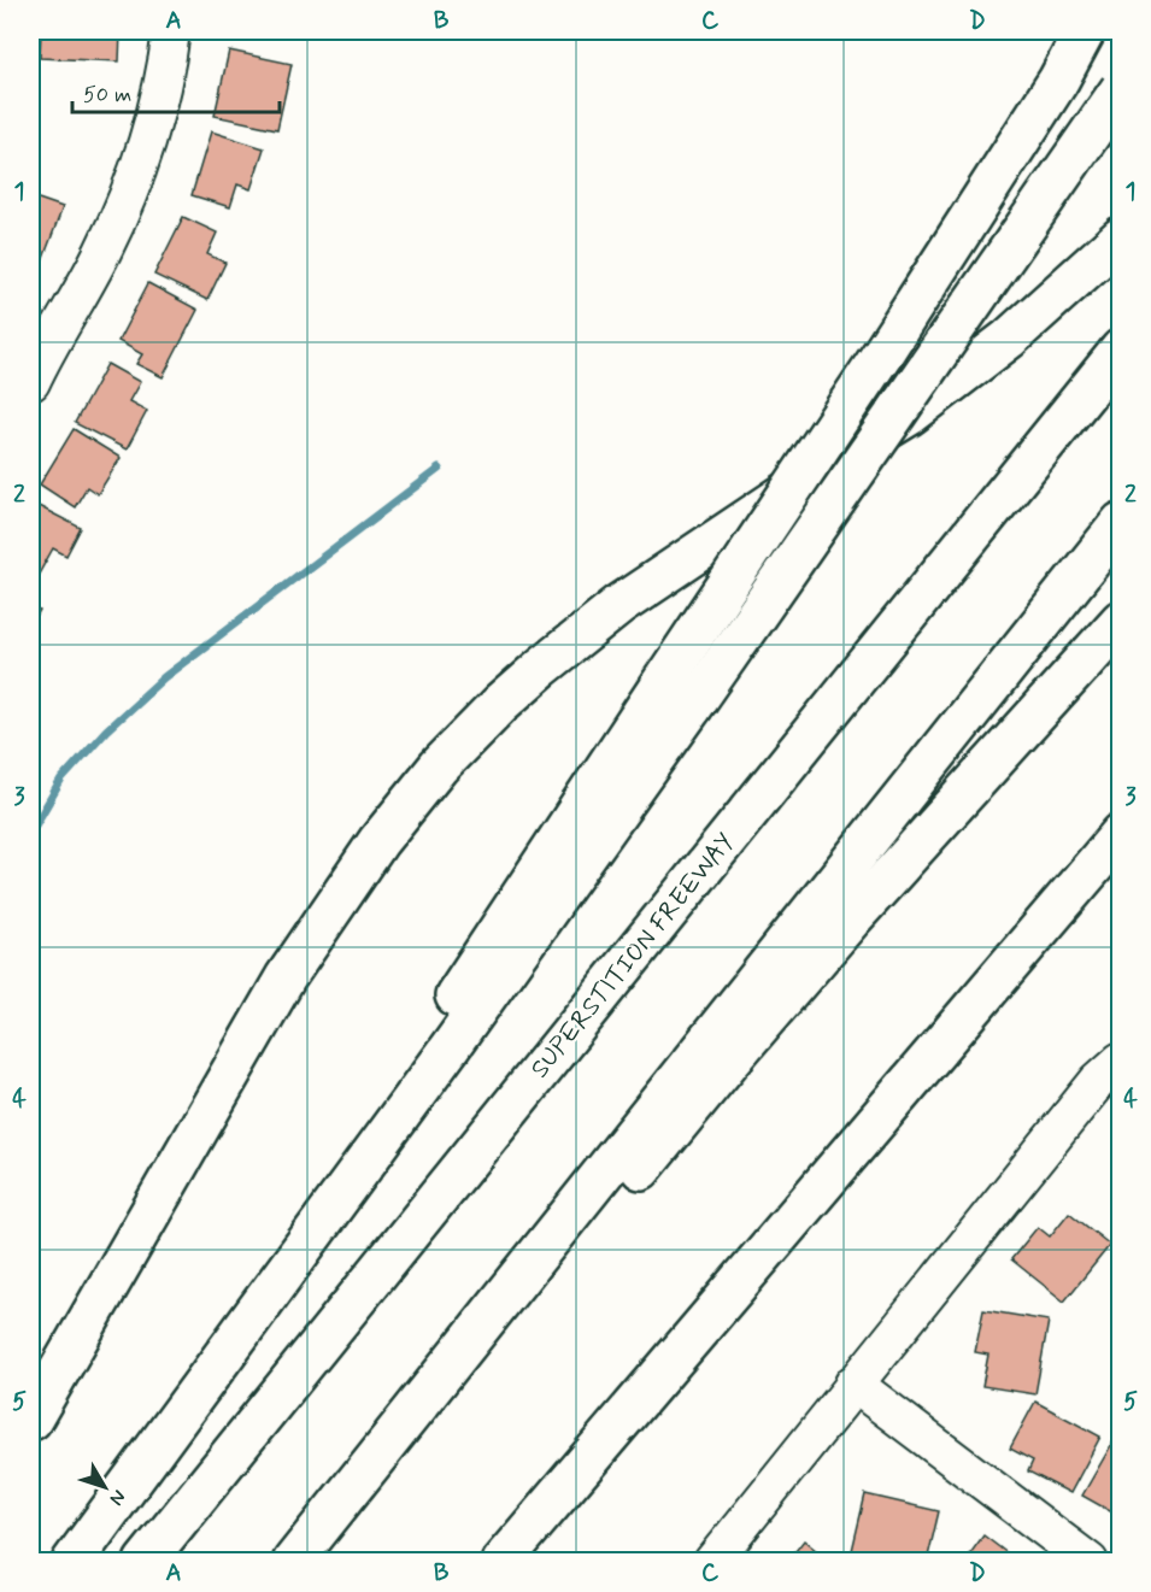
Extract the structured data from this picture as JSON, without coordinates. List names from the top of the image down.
{
  "streets": {
    "highway": ["SUPERSTITION FREEWAY"]
  },
  "scale_bar": "50 m",
  "north": "bottom right",
  "grid": {
    "columns": [
      "A",
      "B",
      "C",
      "D"
    ],
    "rows": [
      "1",
      "2",
      "3",
      "4",
      "5"
    ]
  }
}
